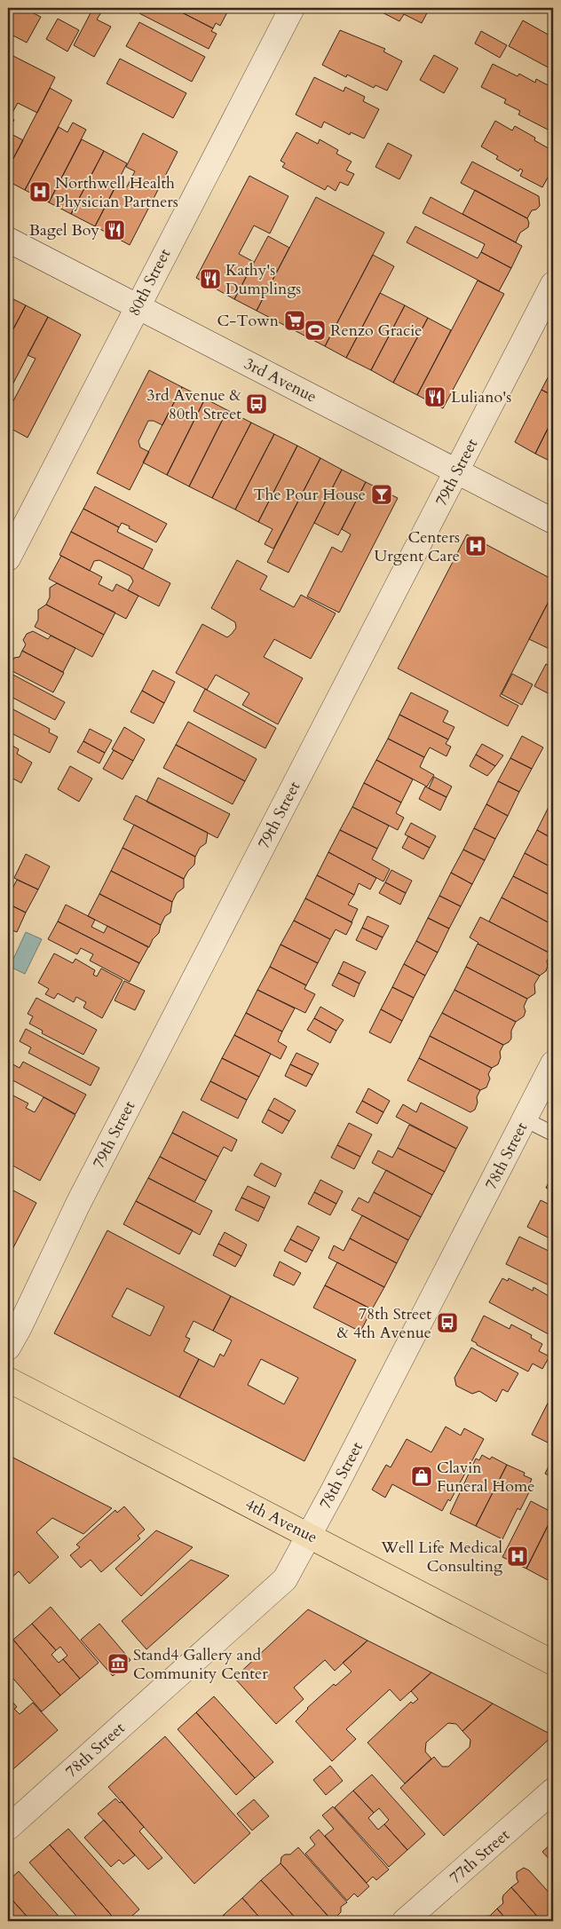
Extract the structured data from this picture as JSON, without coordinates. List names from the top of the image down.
{
  "streets": {
    "main road": ["4th Avenue"],
    "street": [
      "80th Street",
      "3rd Avenue",
      "79th Street",
      "78th Street",
      "77th Street"
    ]
  },
  "crossings": [
    ["80th Street", "3rd Avenue"],
    ["3rd Avenue", "79th Street"],
    ["78th Street", "4th Avenue"]
  ],
  "places": {
    "hospital": ["Northwell Health Physician Partners", "Centers Urgent Care", "Well Life Medical Consulting"],
    "restaurant": ["Bagel Boy", "Kathy's Dumplings", "Luliano's"],
    "supermarket": ["C-Town"],
    "sports": ["Renzo Gracie"],
    "bus stop": ["3rd Avenue & 80th Street", "78th Street & 4th Avenue"],
    "bar": ["The Pour House"],
    "shop": ["Clavin Funeral Home"],
    "museum": ["Stand4 Gallery and Community Center"]
  }
}
